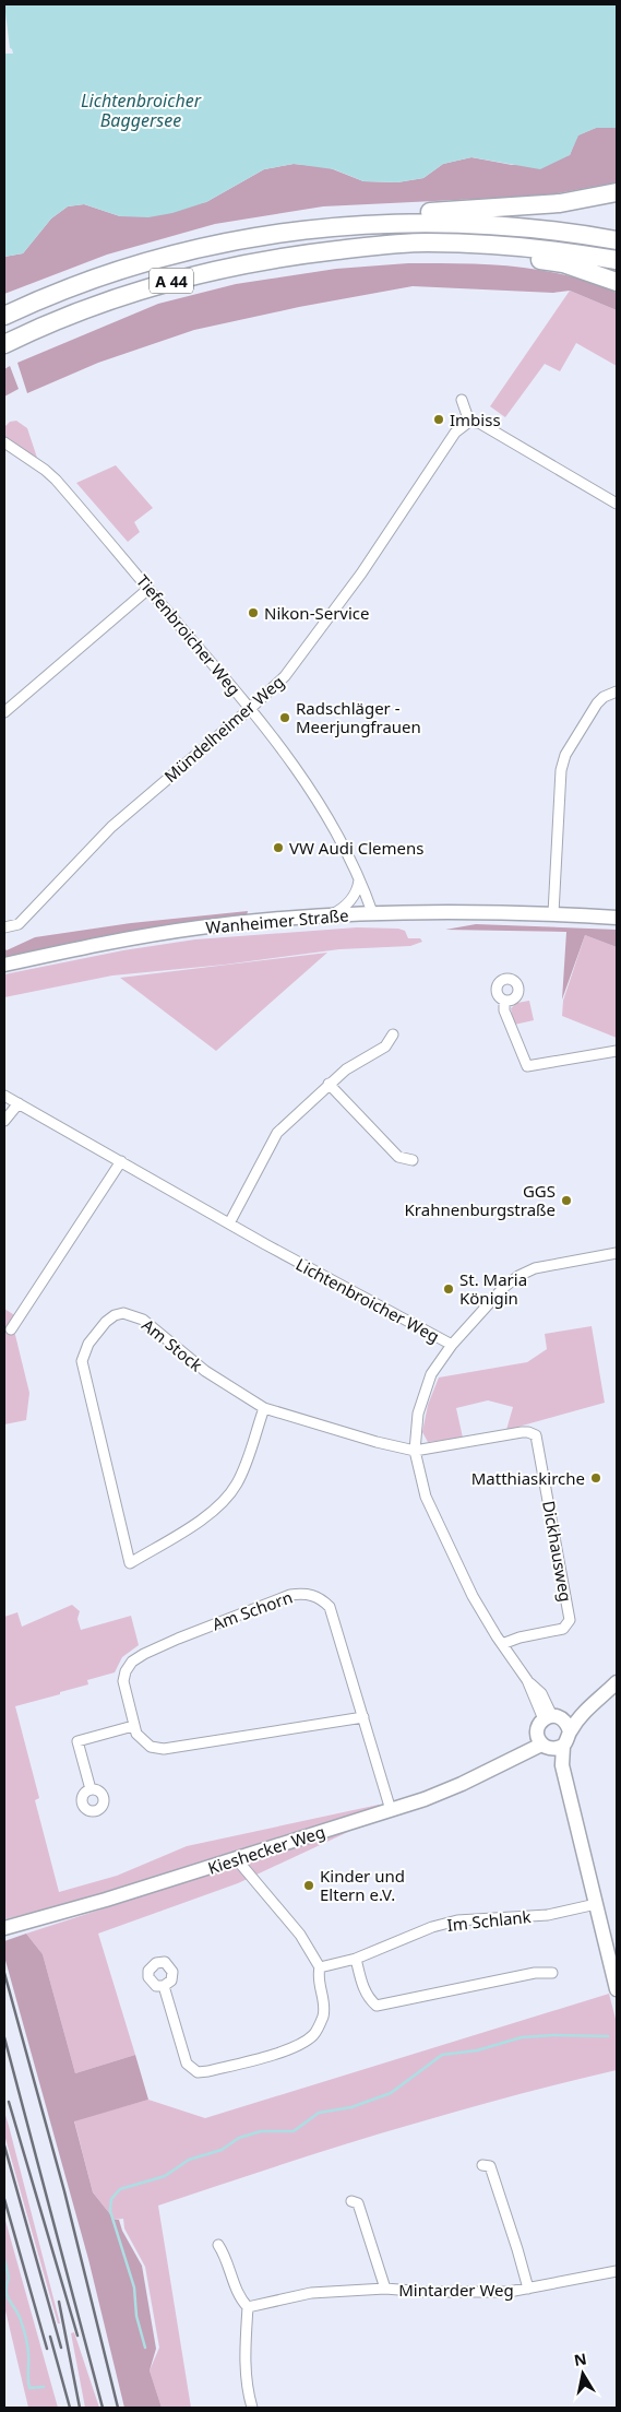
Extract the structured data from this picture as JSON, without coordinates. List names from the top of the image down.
{
  "streets": {
    "highway": ["A 44"],
    "street": [
      "Tiefenbroicher Weg",
      "Mündelheimer Weg",
      "Wanheimer Straße",
      "Lichtenbroicher Weg",
      "Am Stock",
      "Dickhausweg",
      "Am Schorn",
      "Kieshecker Weg",
      "Im Schlank",
      "Mintarder Weg"
    ]
  },
  "crossings": [
    ["Tiefenbroicher Weg", "Mündelheimer Weg"],
    ["Tiefenbroicher Weg", "Wanheimer Straße"],
    ["Lichtenbroicher Weg", "Am Stock"],
    ["Lichtenbroicher Weg", "Dickhausweg"],
    ["Am Stock", "Dickhausweg"],
    ["Am Schorn", "Kieshecker Weg"]
  ],
  "water": ["Lichtenbroicher Baggersee"],
  "places": [
    "Imbiss",
    "Nikon-Service",
    "Radschläger - Meerjungfrauen",
    "VW Audi Clemens",
    "GGS Krahnenburgstraße",
    "St. Maria Königin",
    "Matthiaskirche",
    "Kinder und Eltern e.V."
  ],
  "north": "top"
}
